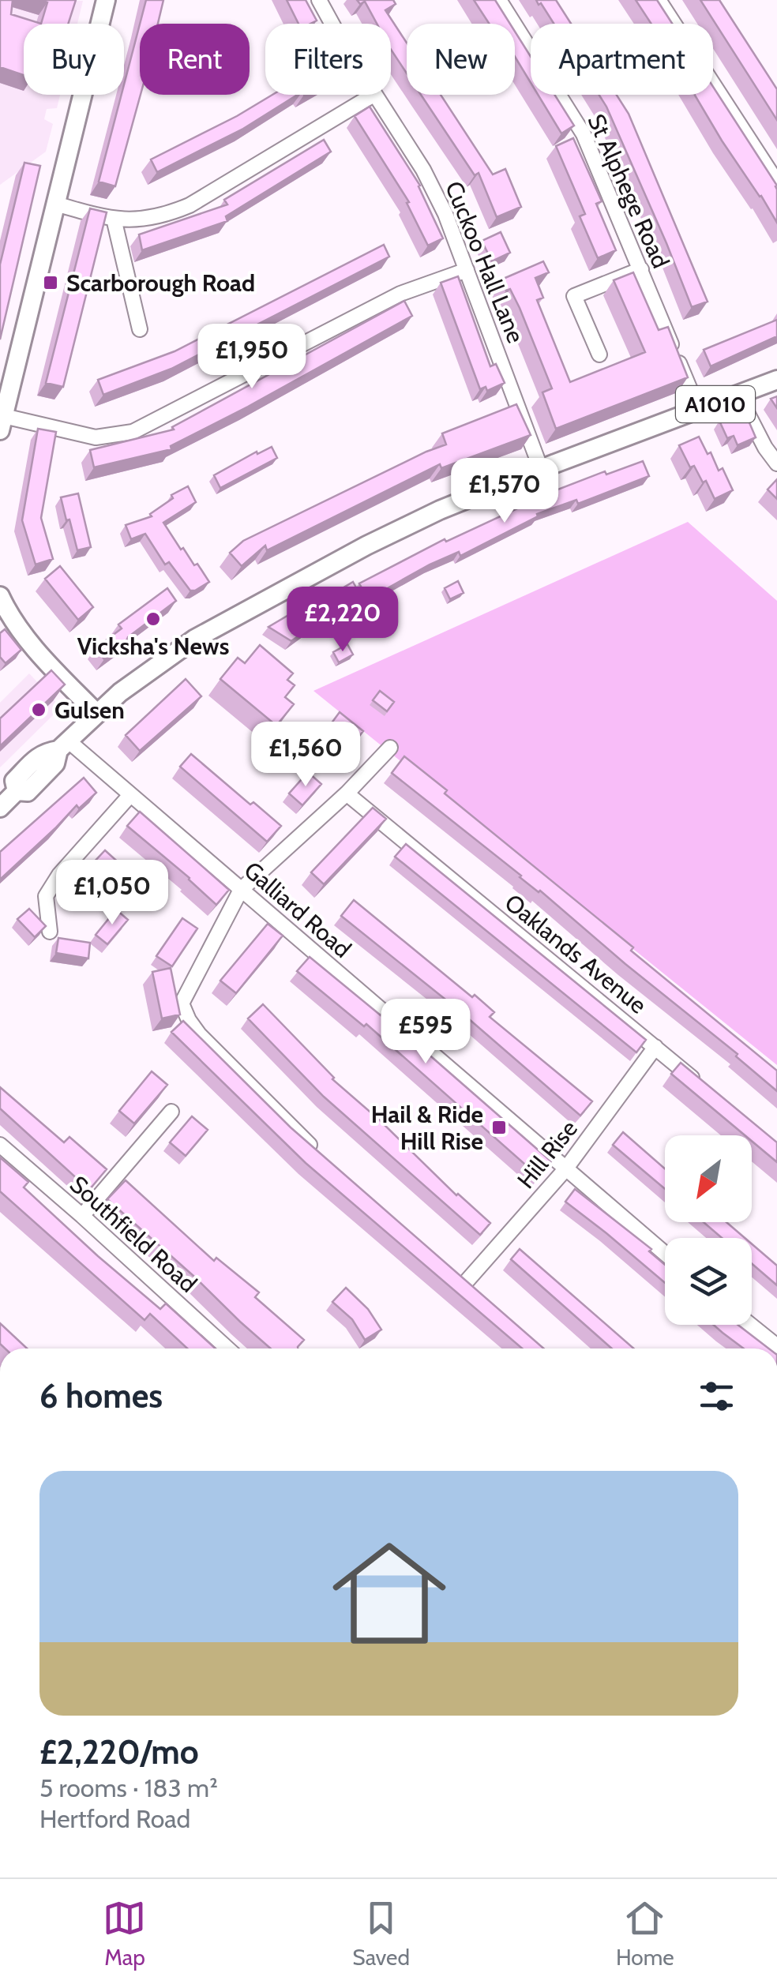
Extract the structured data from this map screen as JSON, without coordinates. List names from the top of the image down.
{
  "streets": {
    "main road": ["A1010"],
    "street": [
      "St Alphege Road",
      "Cuckoo Hall Lane",
      "Galliard Road",
      "Oaklands Avenue",
      "Hill Rise",
      "Southfield Road"
    ]
  },
  "crossings": [
    ["St Alphege Road", "A1010"],
    ["Cuckoo Hall Lane", "A1010"],
    ["A1010", "Galliard Road"],
    ["Galliard Road", "Hill Rise"],
    ["Oaklands Avenue", "Hill Rise"]
  ],
  "places": {
    "transit": ["Scarborough Road", "Hail & Ride Hill Rise"],
    "other": ["Vicksha's News", "Gulsen"]
  },
  "north": "bottom left",
  "page": {
    "chip": [
      "Buy",
      "Rent",
      "Filters",
      "New",
      "Apartment"
    ],
    "price": [
      "£1,950",
      "£1,570",
      "£2,220",
      "£1,560",
      "£1,050",
      "£595"
    ],
    "heading": "6 homes",
    "list": [
      {
        "name": "£2,220/mo",
        "note": "5 rooms · 183 m² · Hertford Road"
      }
    ],
    "tabs": ["Map", "Saved", "Home"]
  }
}
